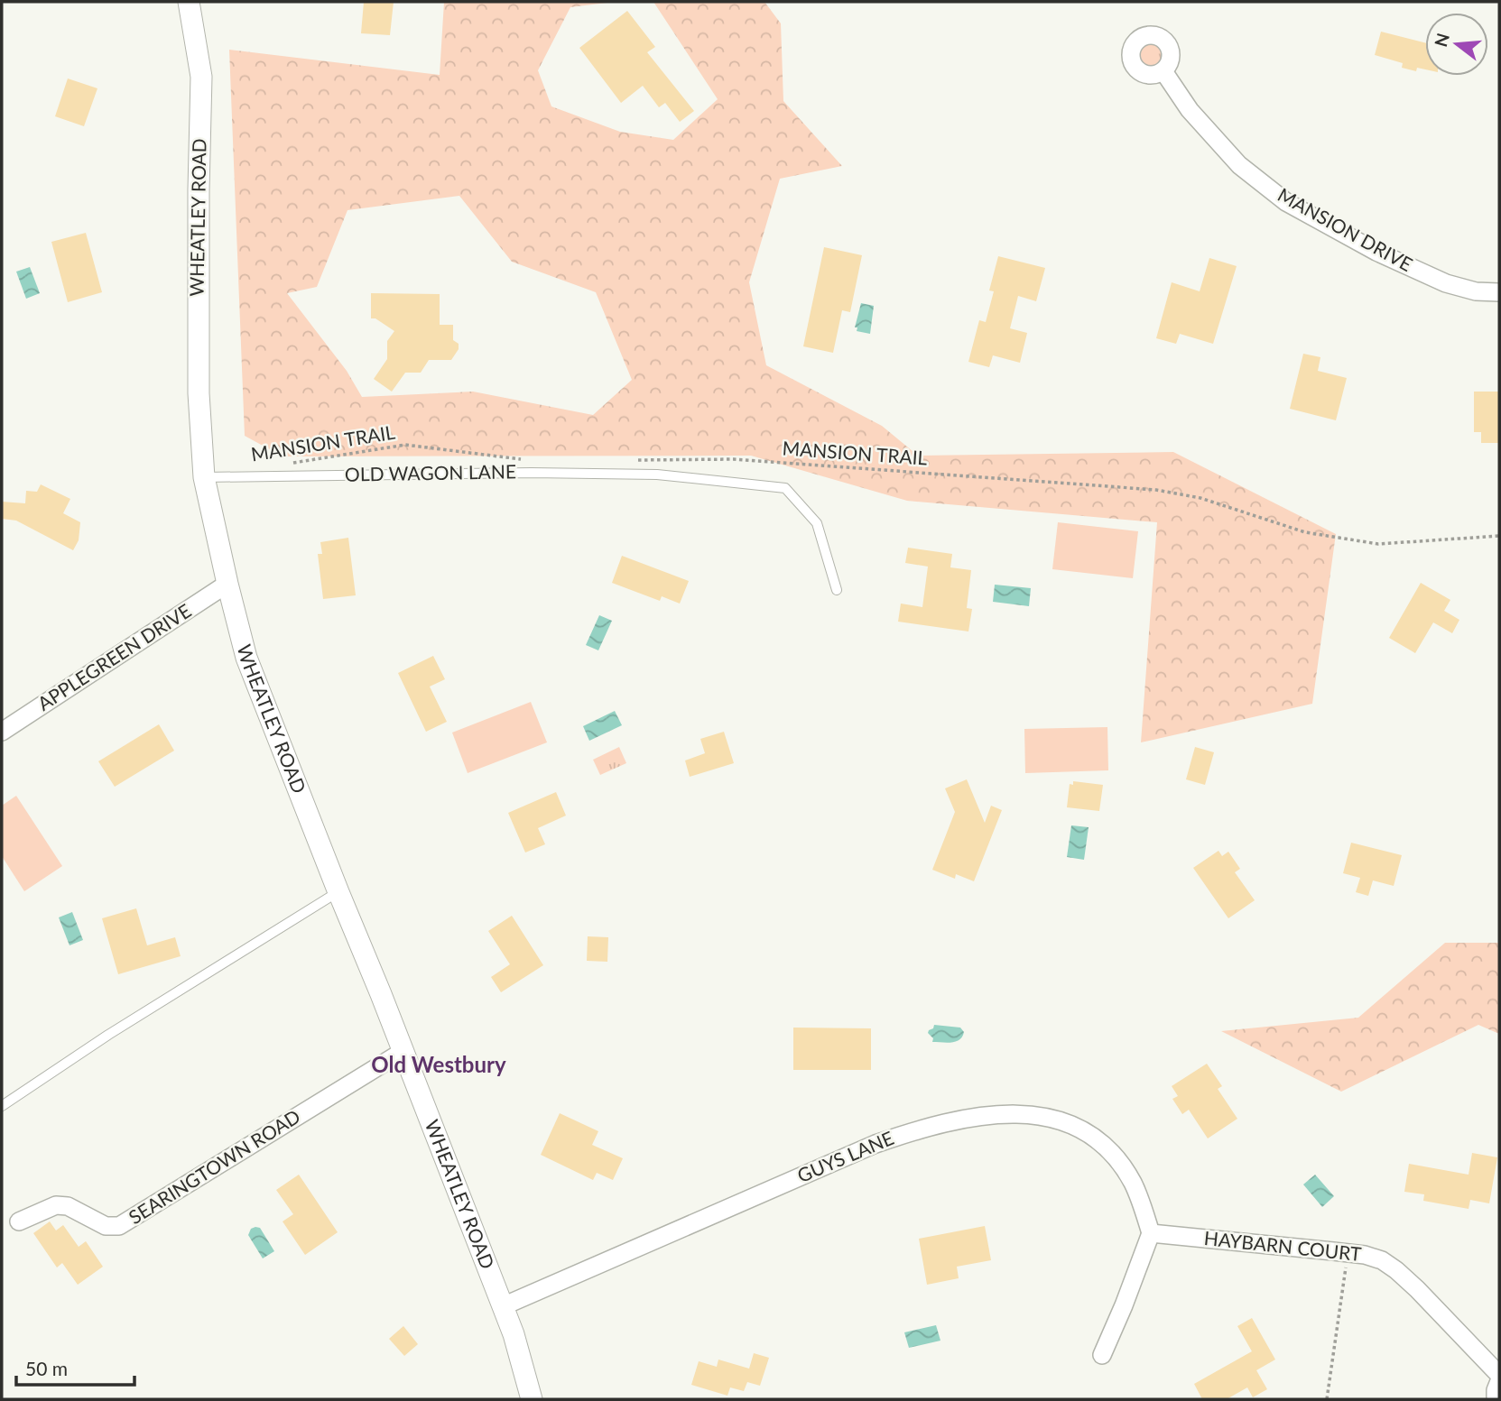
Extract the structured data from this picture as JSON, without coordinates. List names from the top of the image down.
{
  "streets": {
    "street": [
      "WHEATLEY ROAD",
      "MANSION DRIVE",
      "APPLEGREEN DRIVE",
      "GUYS LANE",
      "SEARINGTOWN ROAD",
      "HAYBARN COURT"
    ],
    "lane": ["OLD WAGON LANE"],
    "path": ["MANSION TRAIL"]
  },
  "crossings": [
    ["WHEATLEY ROAD", "OLD WAGON LANE"],
    ["WHEATLEY ROAD", "APPLEGREEN DRIVE"],
    ["WHEATLEY ROAD", "GUYS LANE"],
    ["WHEATLEY ROAD", "SEARINGTOWN ROAD"],
    ["GUYS LANE", "HAYBARN COURT"]
  ],
  "districts": ["Old Westbury"],
  "scale_bar": "50 m",
  "north": "left"
}
